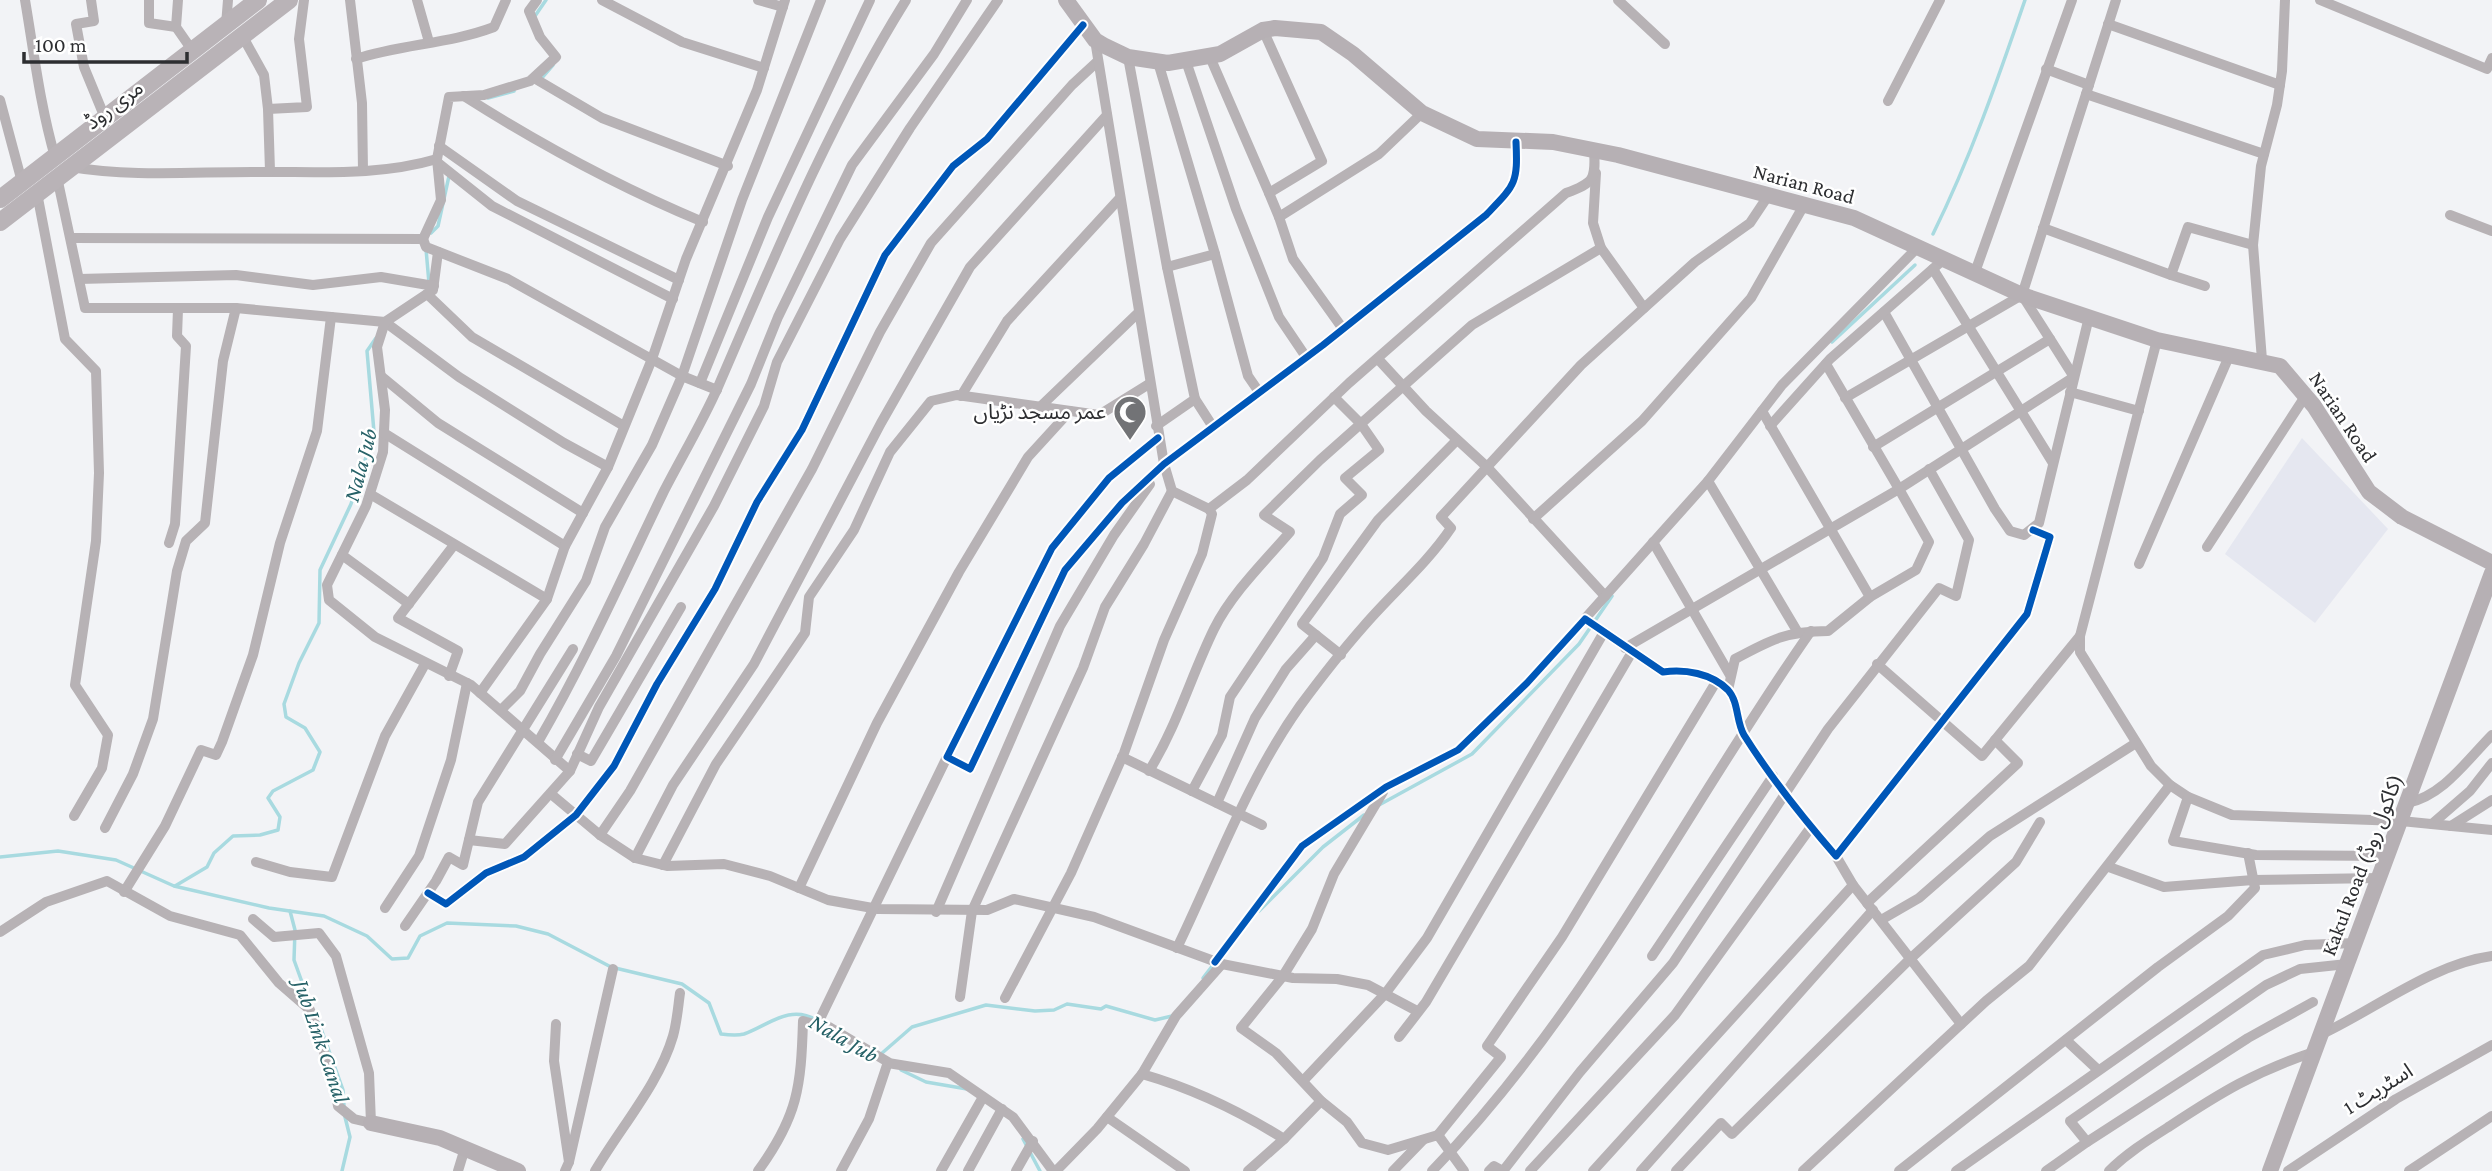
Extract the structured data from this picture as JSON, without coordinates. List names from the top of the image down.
{
  "streets": {
    "main road": ["مری روڈ", "Narian Road", "Kakul Road (کاکول روڈ)"],
    "street": ["اسٹریٹ 1"]
  },
  "water": ["Nala Jub", "Jub Link Canal"],
  "places": {
    "mosque": ["عمر مسجد نڑیاں"]
  },
  "scale_bar": "100 m"
}
